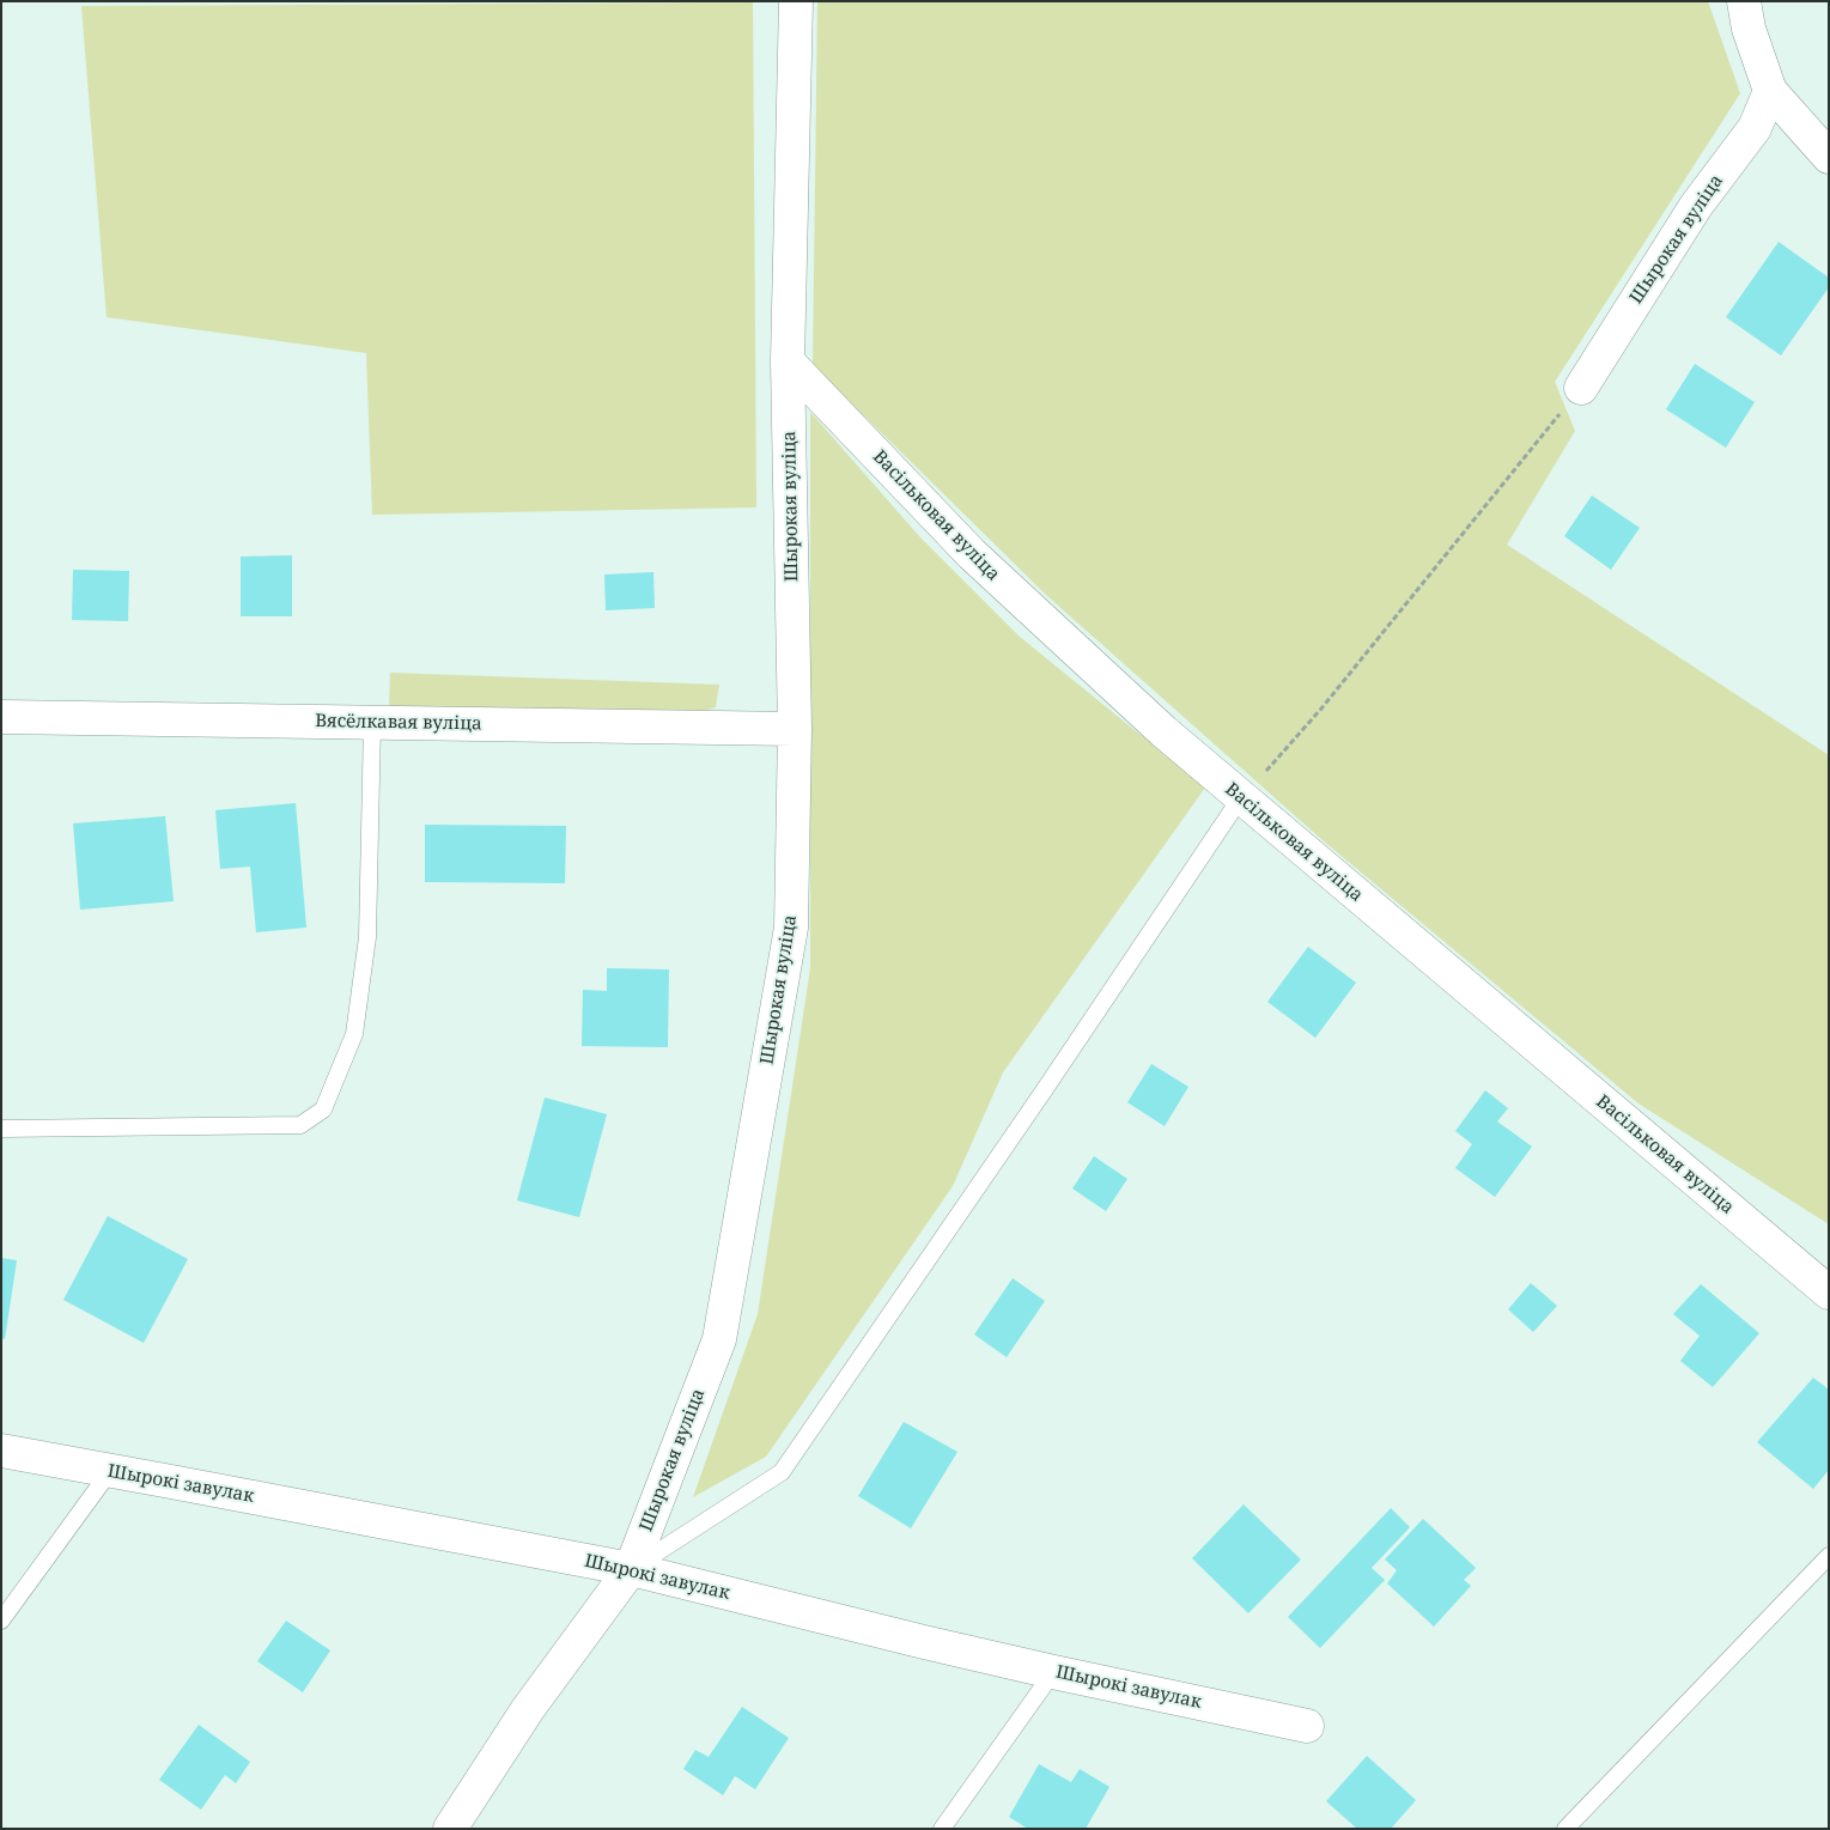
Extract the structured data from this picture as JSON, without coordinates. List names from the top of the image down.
{
  "streets": {
    "street": [
      "Шырокая вуліца",
      "Васільковая вуліца",
      "Вясёлкавая вуліца",
      "Шырокі завулак"
    ]
  },
  "crossings": [
    ["Шырокая вуліца", "Васільковая вуліца"],
    ["Шырокая вуліца", "Вясёлкавая вуліца"],
    ["Шырокая вуліца", "Шырокі завулак"]
  ]
}
